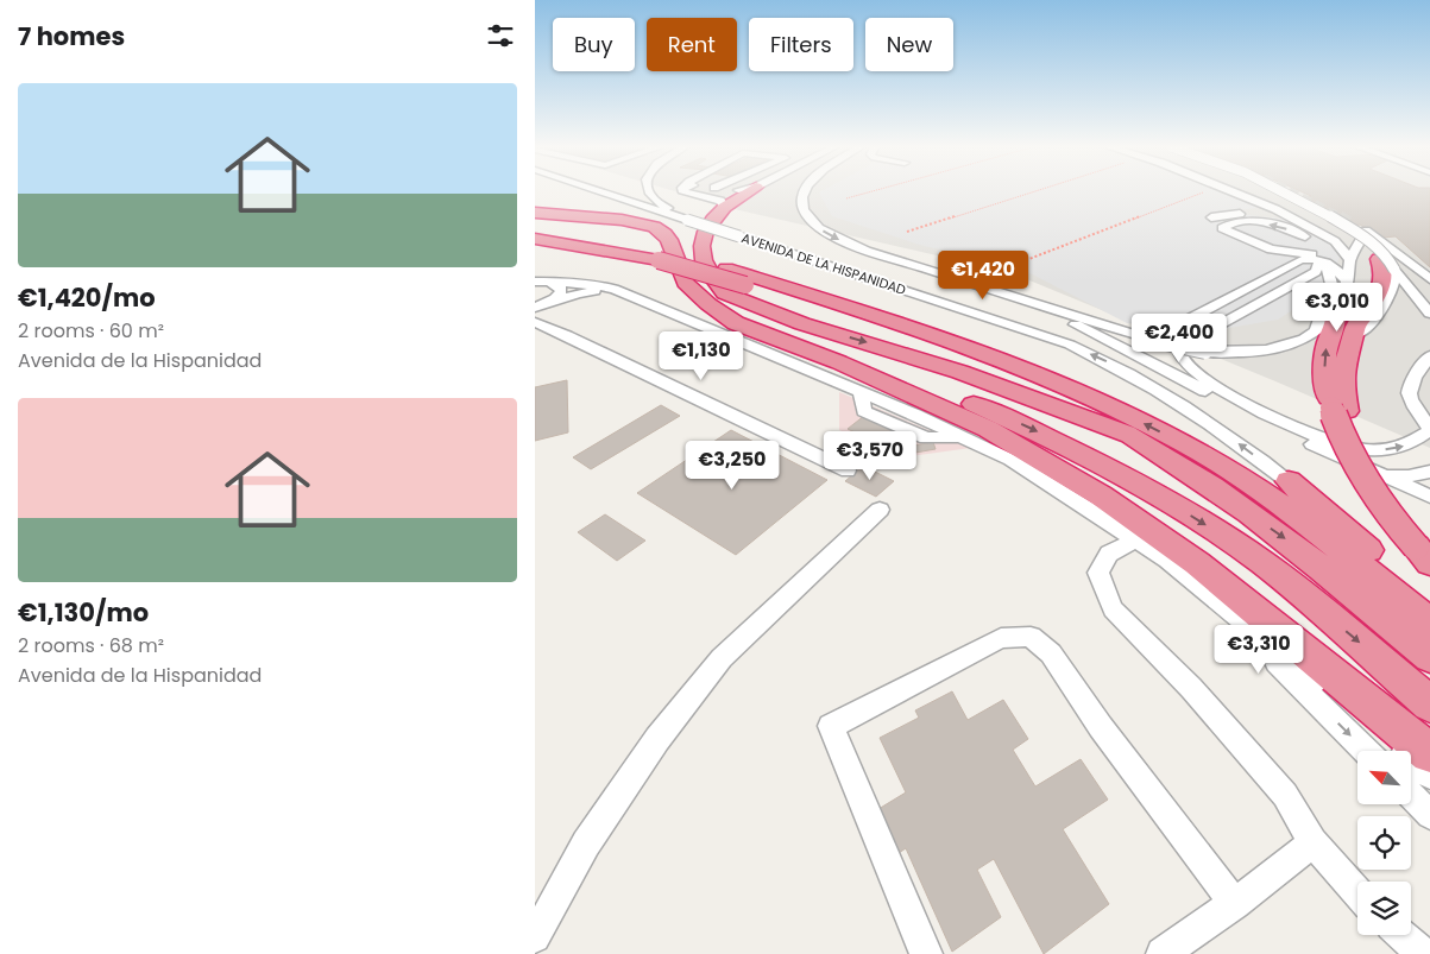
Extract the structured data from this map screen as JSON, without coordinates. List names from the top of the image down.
{
  "streets": {
    "street": ["AVENIDA DE LA HISPANIDAD"]
  },
  "north": "top left",
  "page": {
    "heading": "7 homes",
    "chip": [
      "Buy",
      "Rent",
      "Filters",
      "New"
    ],
    "list": [
      {
        "name": "€1,420/mo",
        "note": "2 rooms · 60 m² · Avenida de la Hispanidad"
      },
      {
        "name": "€1,130/mo",
        "note": "2 rooms · 68 m² · Avenida de la Hispanidad"
      }
    ],
    "price": [
      "€1,420",
      "€3,010",
      "€2,400",
      "€1,130",
      "€3,570",
      "€3,250",
      "€3,310"
    ]
  }
}
